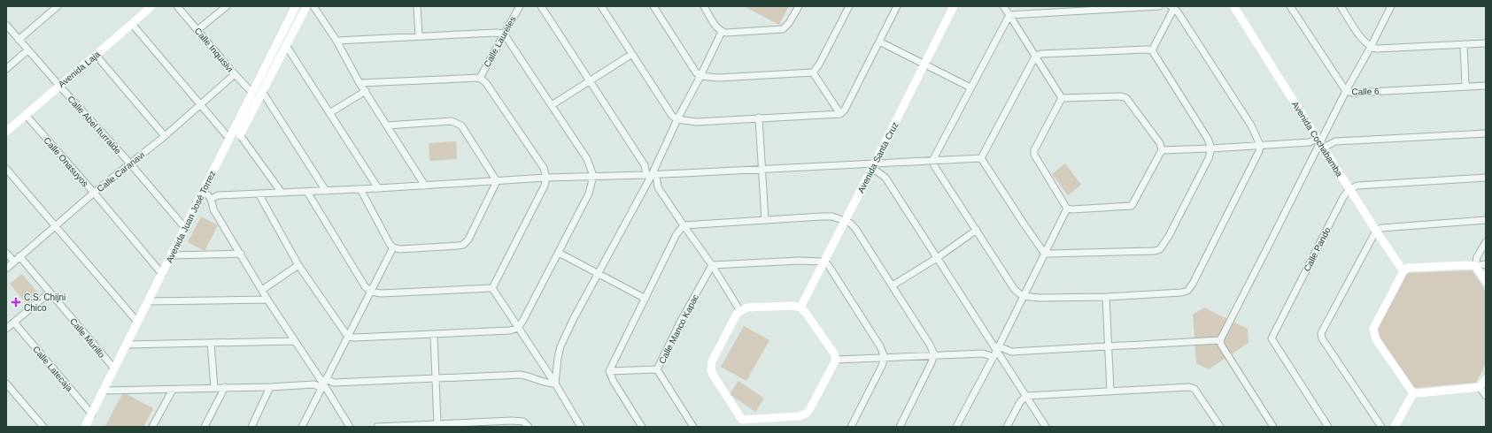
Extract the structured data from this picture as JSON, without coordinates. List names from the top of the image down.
{
  "streets": {
    "street": [
      "Calle Laureles",
      "Calle Inquisivi",
      "Avenida Laja",
      "Calle 6",
      "Calle Abel Iturralde",
      "Avenida Cochabamba",
      "Avenida Santa Cruz",
      "Calle Onasuyos",
      "Calle Caranavi",
      "Avenida Juan José Torrez",
      "Calle Pando",
      "Calle Manco Kapac",
      "Calle Murillo",
      "Calle Latecaja"
    ]
  },
  "crossings": [
    ["Calle Inquisivi", "Calle Caranavi"],
    ["Calle Inquisivi", "Avenida Juan José Torrez"],
    ["Avenida Laja", "Calle Abel Iturralde"],
    ["Avenida Laja", "Calle Onasuyos"],
    ["Calle Abel Iturralde", "Calle Caranavi"],
    ["Calle Abel Iturralde", "Avenida Juan José Torrez"],
    ["Avenida Cochabamba", "Calle Pando"],
    ["Calle Onasuyos", "Calle Caranavi"],
    ["Calle Onasuyos", "Avenida Juan José Torrez"],
    ["Calle Caranavi", "Calle Murillo"],
    ["Avenida Juan José Torrez", "Calle Murillo"],
    ["Avenida Juan José Torrez", "Calle Latecaja"]
  ],
  "places": {
    "health": ["C.S. Chijni Chico"]
  }
}
